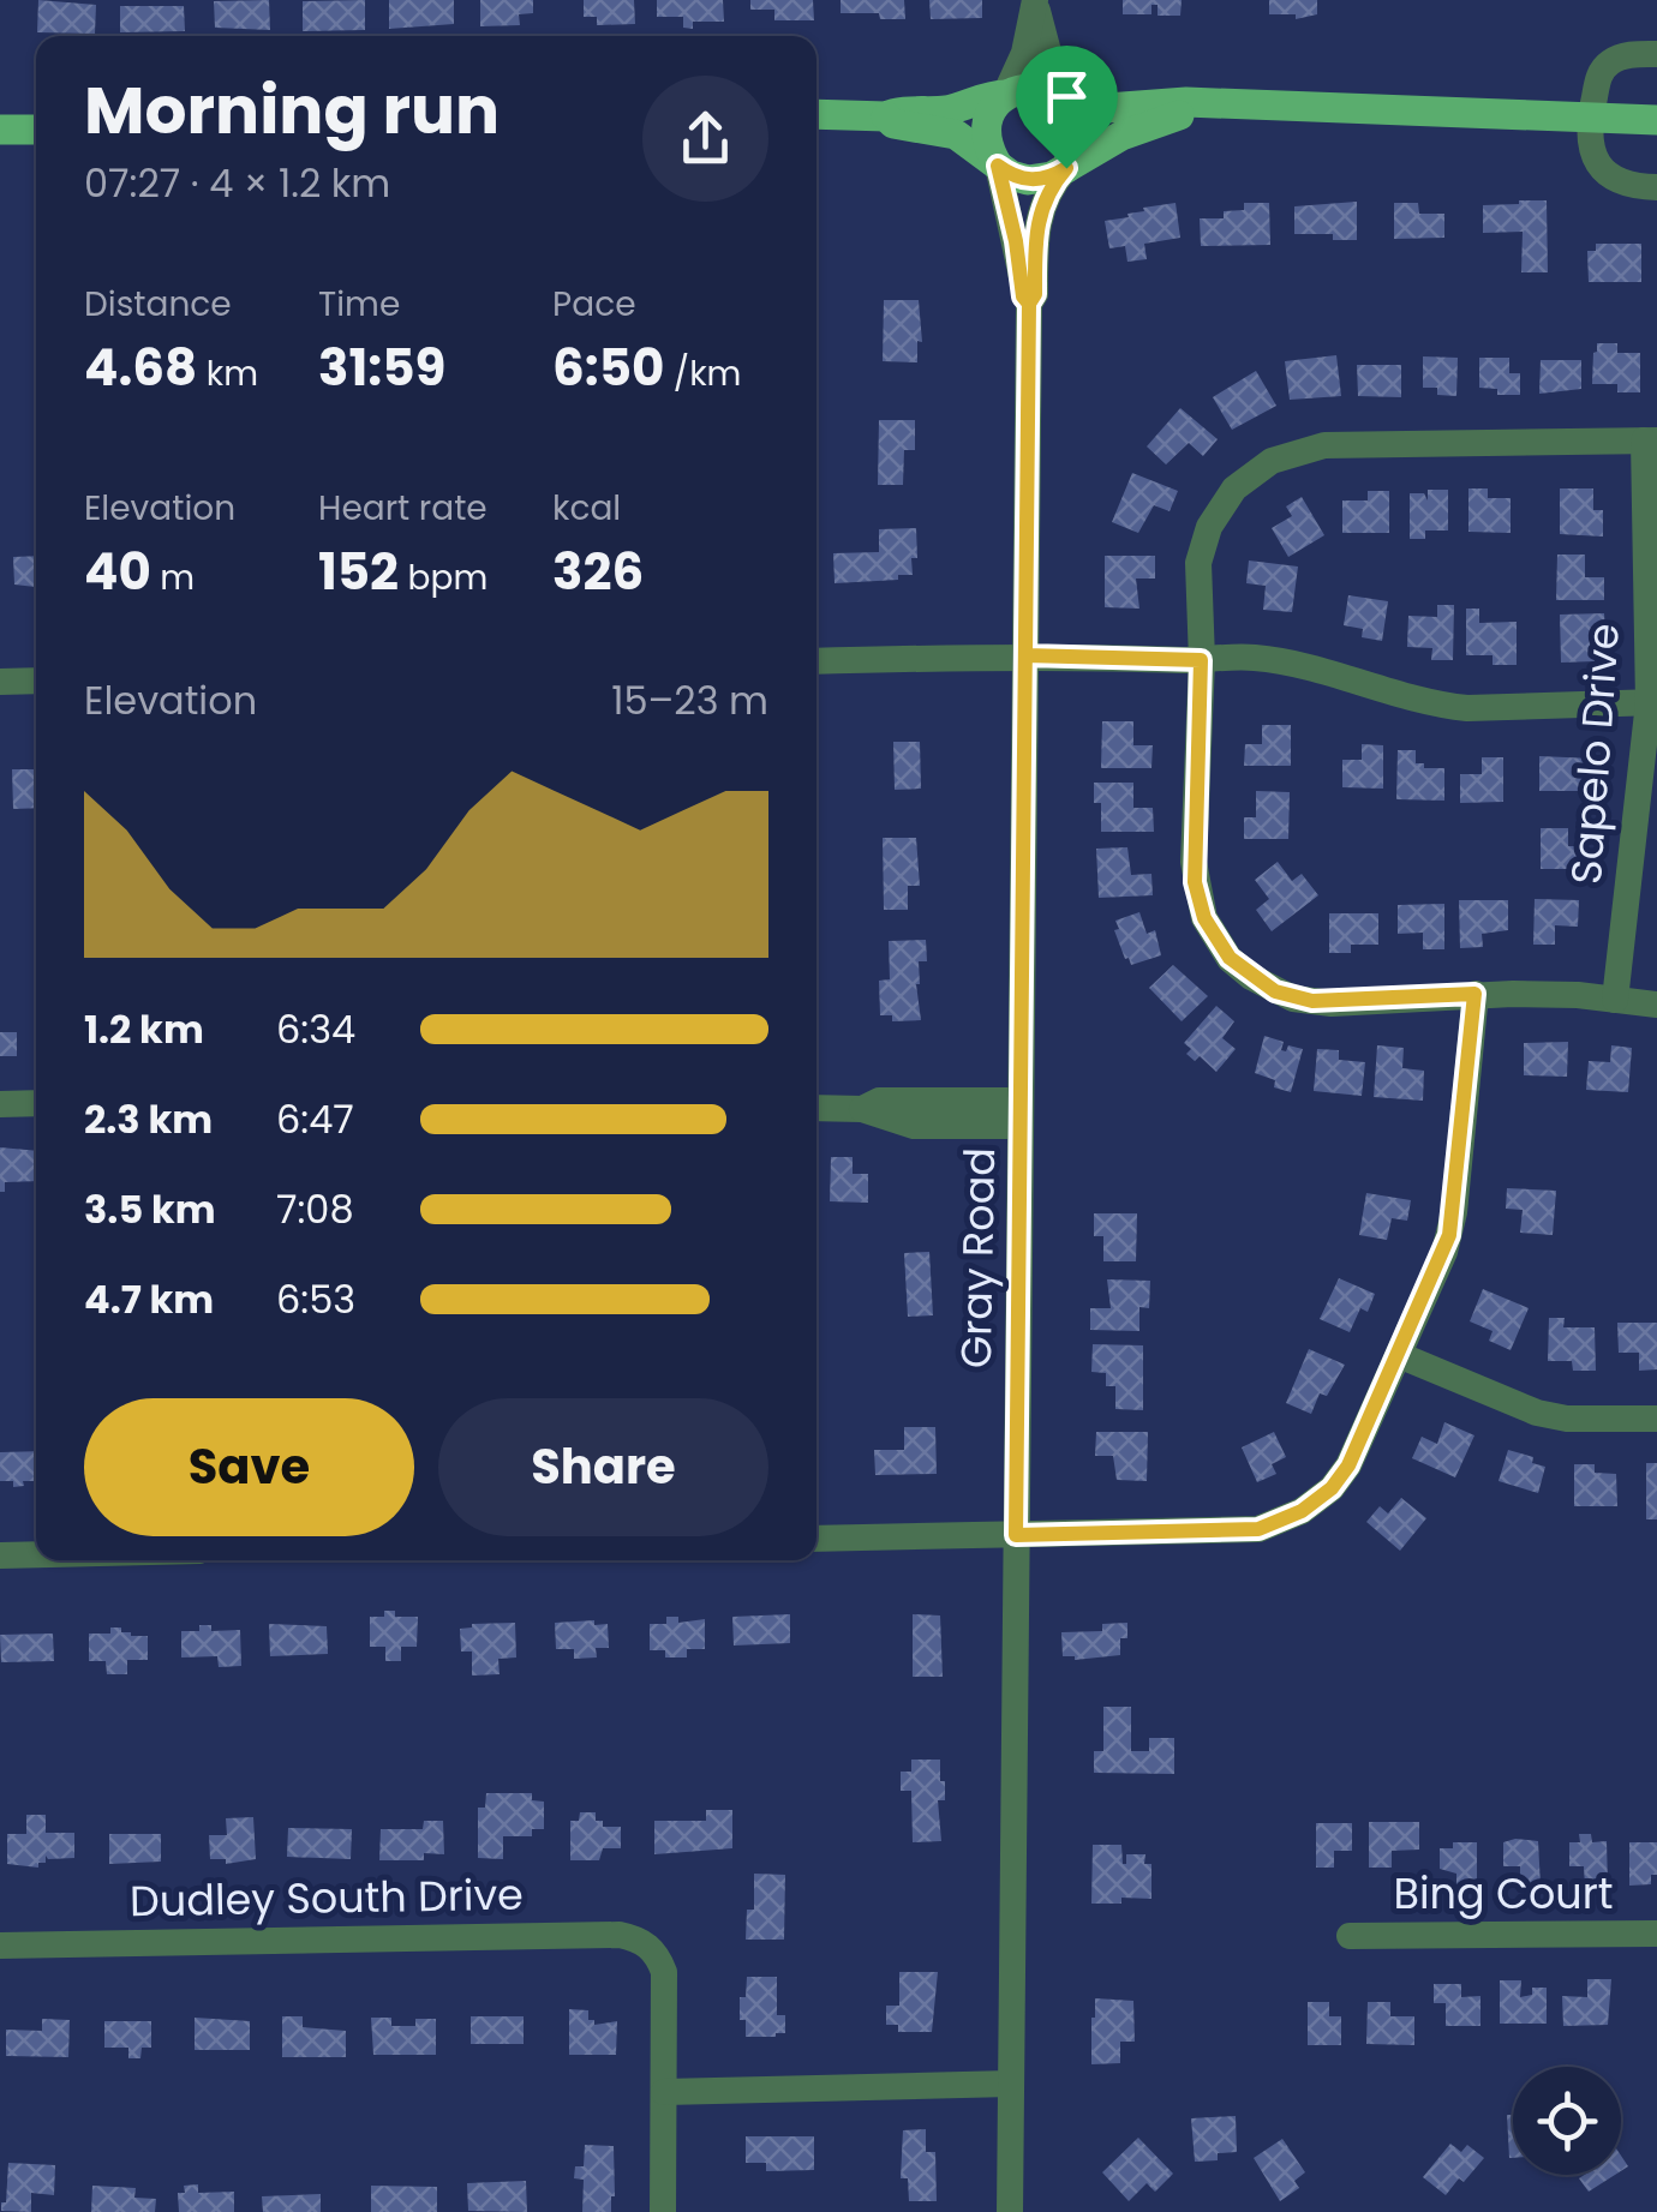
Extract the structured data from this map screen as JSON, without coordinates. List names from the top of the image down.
{
  "streets": {
    "street": [
      "Sapelo Drive",
      "Gray Road",
      "Bing Court",
      "Dudley South Drive"
    ]
  },
  "page": {
    "heading": ["Morning run", "07:27 · 4 × 1.2 km"],
    "stats": [
      ["Distance", "4.68 km"],
      ["Time", "31:59"],
      ["Pace", "6:50 /km"],
      ["Elevation", "40 m"],
      ["Heart rate", "152 bpm"],
      ["kcal", "326"]
    ],
    "chart": ["Elevation", "15–23 m"],
    "list": [
      {
        "name": "1.2 km",
        "note": "6:34"
      },
      {
        "name": "2.3 km",
        "note": "6:47"
      },
      {
        "name": "3.5 km",
        "note": "7:08"
      },
      {
        "name": "4.7 km",
        "note": "6:53"
      }
    ],
    "buttons": ["Save", "Share"]
  }
}
